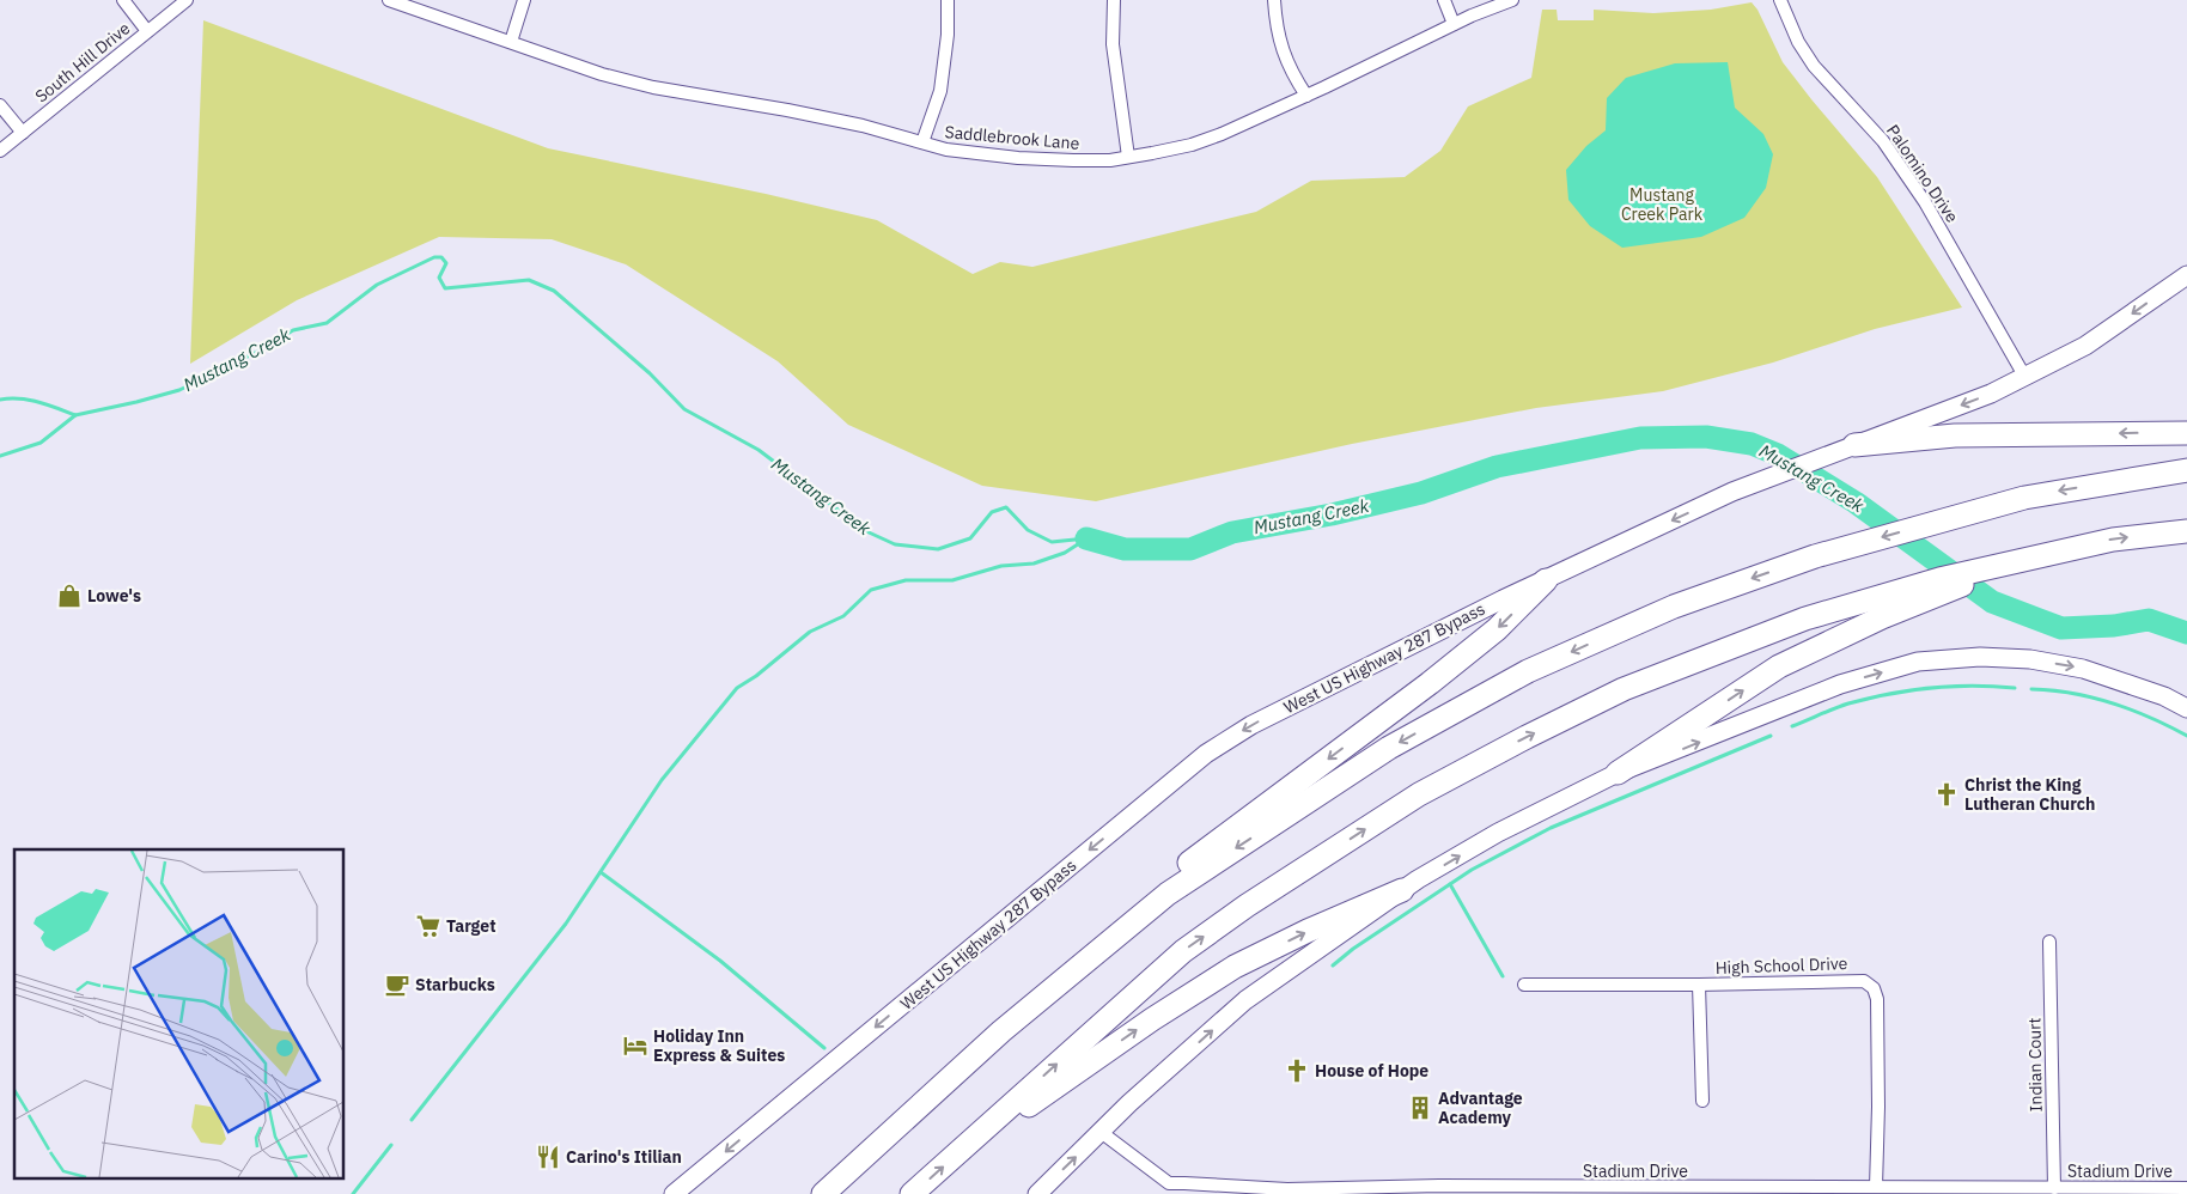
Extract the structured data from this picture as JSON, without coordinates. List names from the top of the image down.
{
  "streets": {
    "main road": ["West US Highway 287 Bypass"],
    "street": [
      "South Hill Drive",
      "Saddlebrook Lane",
      "Palomino Drive",
      "High School Drive",
      "Indian Court",
      "Stadium Drive"
    ]
  },
  "crossings": [
    ["Palomino Drive", "West US Highway 287 Bypass"],
    ["High School Drive", "Stadium Drive"],
    ["Indian Court", "Stadium Drive"]
  ],
  "one_way": ["West US Highway 287 Bypass"],
  "water": ["Mustang Creek"],
  "parks": ["Mustang Creek Park"],
  "places": {
    "shop": ["Lowe's"],
    "church": ["Christ the King Lutheran Church", "House of Hope"],
    "supermarket": ["Target"],
    "cafe": ["Starbucks"],
    "hotel": ["Holiday Inn Express & Suites"],
    "building": ["Advantage Academy"],
    "restaurant": ["Carino's Itilian"]
  }
}
